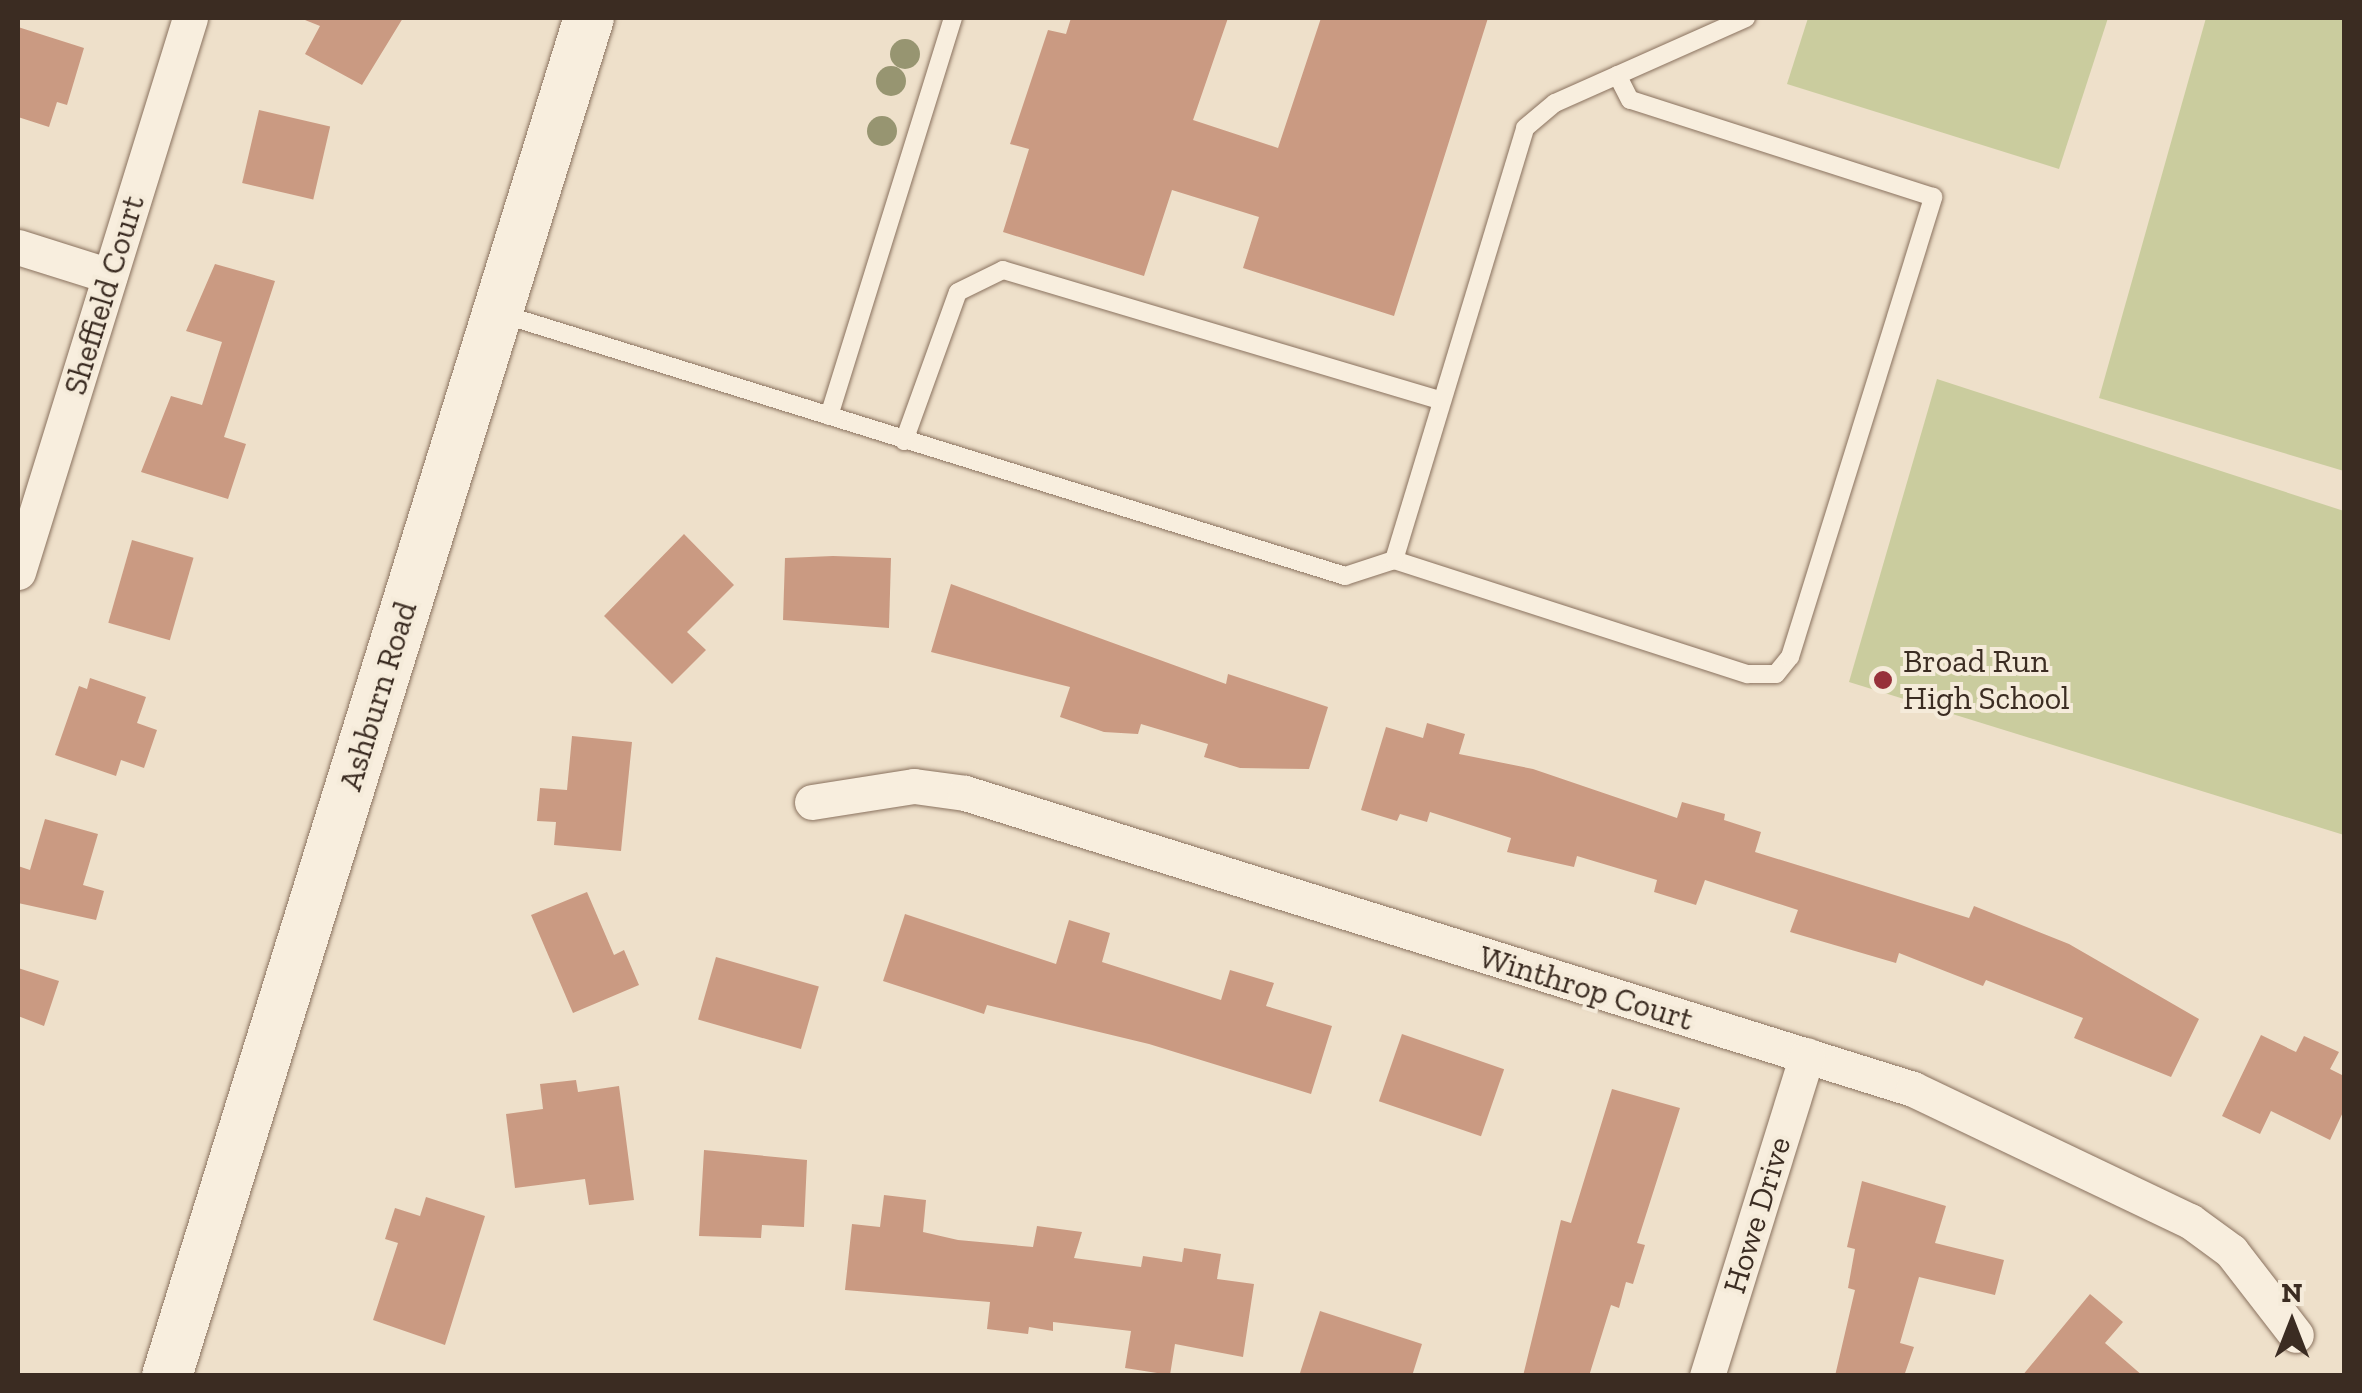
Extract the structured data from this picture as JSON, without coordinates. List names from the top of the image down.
{
  "streets": {
    "main road": ["Ashburn Road"],
    "street": ["Sheffield Court", "Winthrop Court", "Howe Drive"]
  },
  "crossings": [
    ["Winthrop Court", "Howe Drive"]
  ],
  "places": ["Broad Run High School"],
  "north": "top"
}
